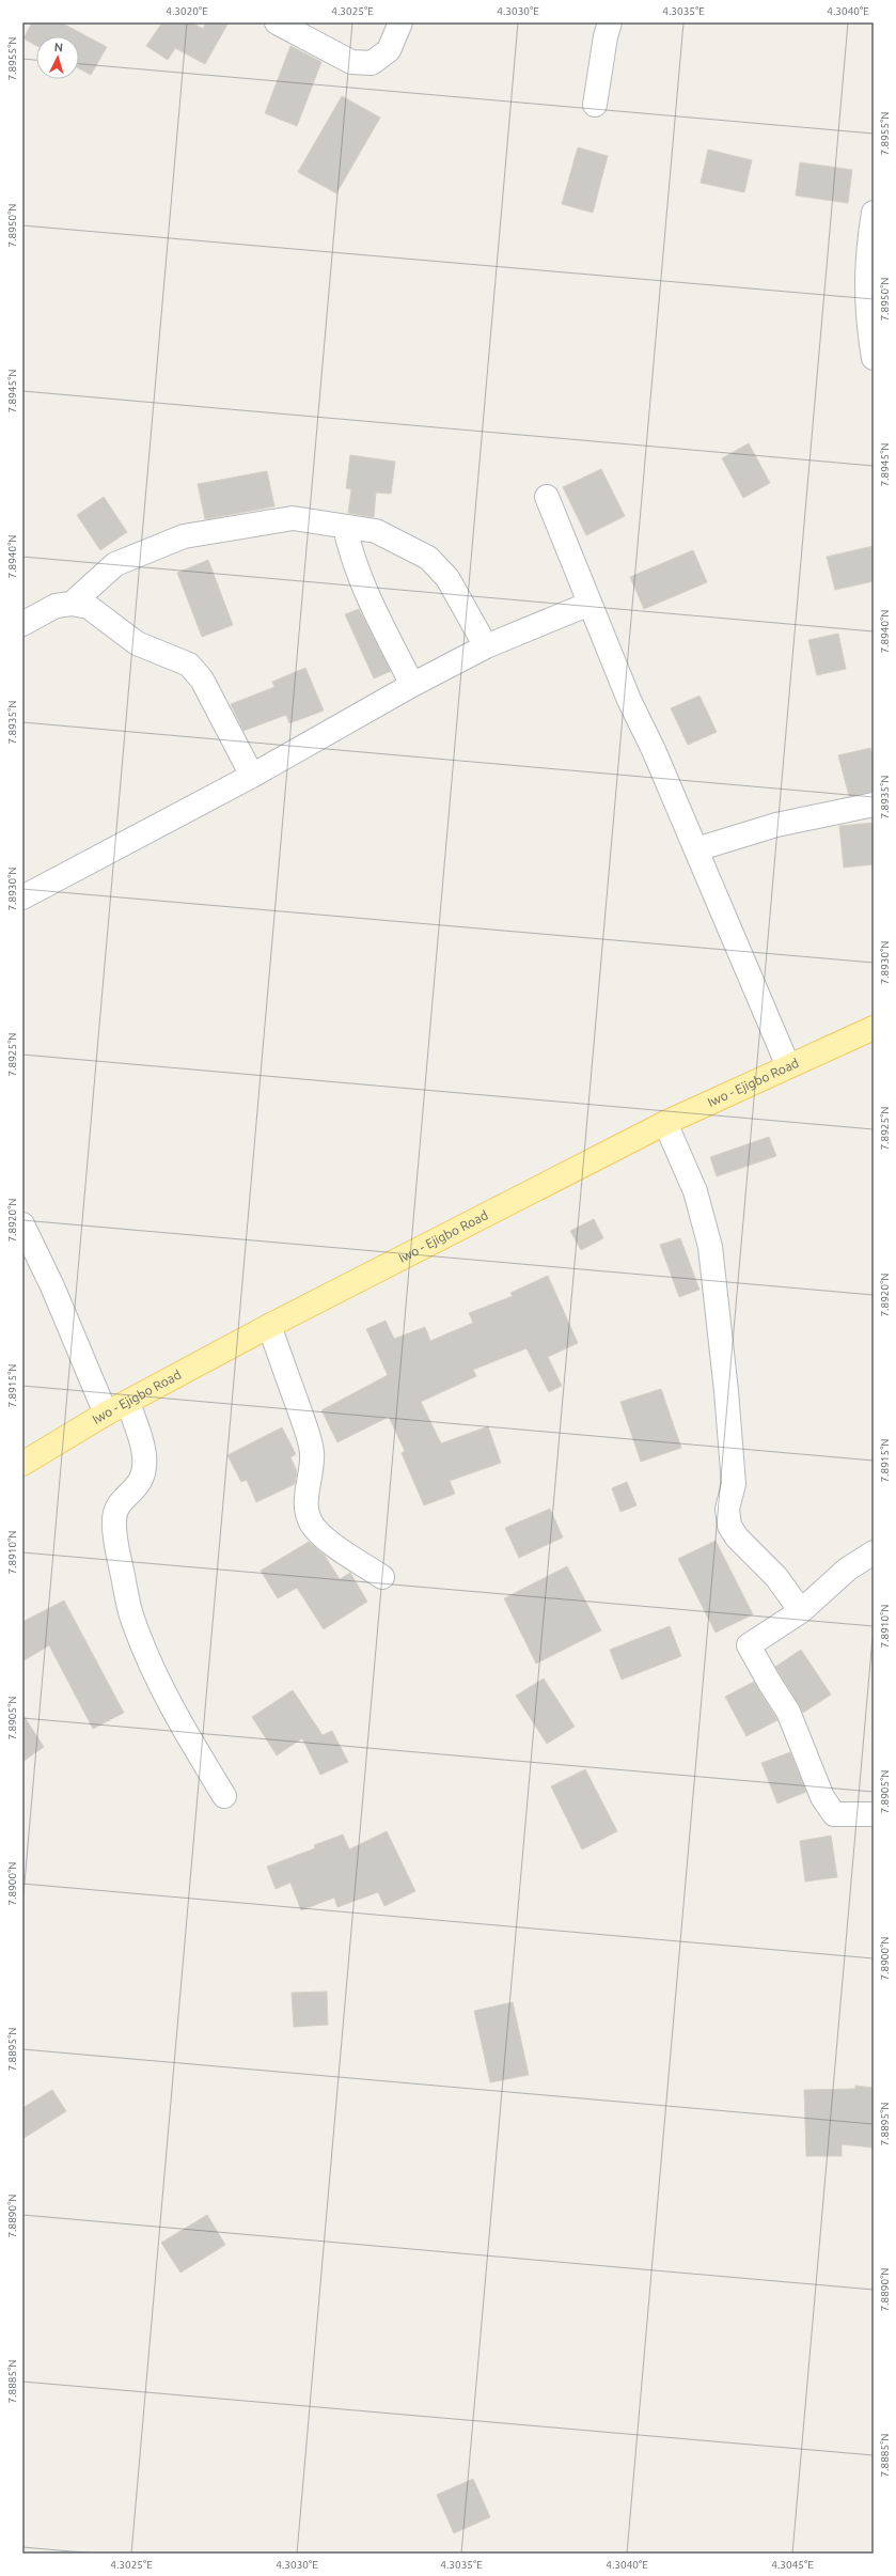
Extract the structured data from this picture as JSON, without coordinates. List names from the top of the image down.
{
  "streets": {
    "main road": ["Iwo - Ejigbo Road"]
  },
  "north": "top",
  "coordinates": [
    "4.3020°E",
    "4.3025°E",
    "4.3030°E",
    "4.3035°E",
    "4.3040°E",
    "7.8955°N",
    "7.8950°N",
    "7.8945°N",
    "7.8940°N",
    "7.8935°N",
    "7.8930°N",
    "7.8925°N",
    "7.8920°N",
    "7.8915°N",
    "7.8910°N",
    "7.8905°N",
    "7.8900°N",
    "7.8895°N",
    "7.8890°N",
    "7.8885°N",
    "4.3045°E"
  ]
}
